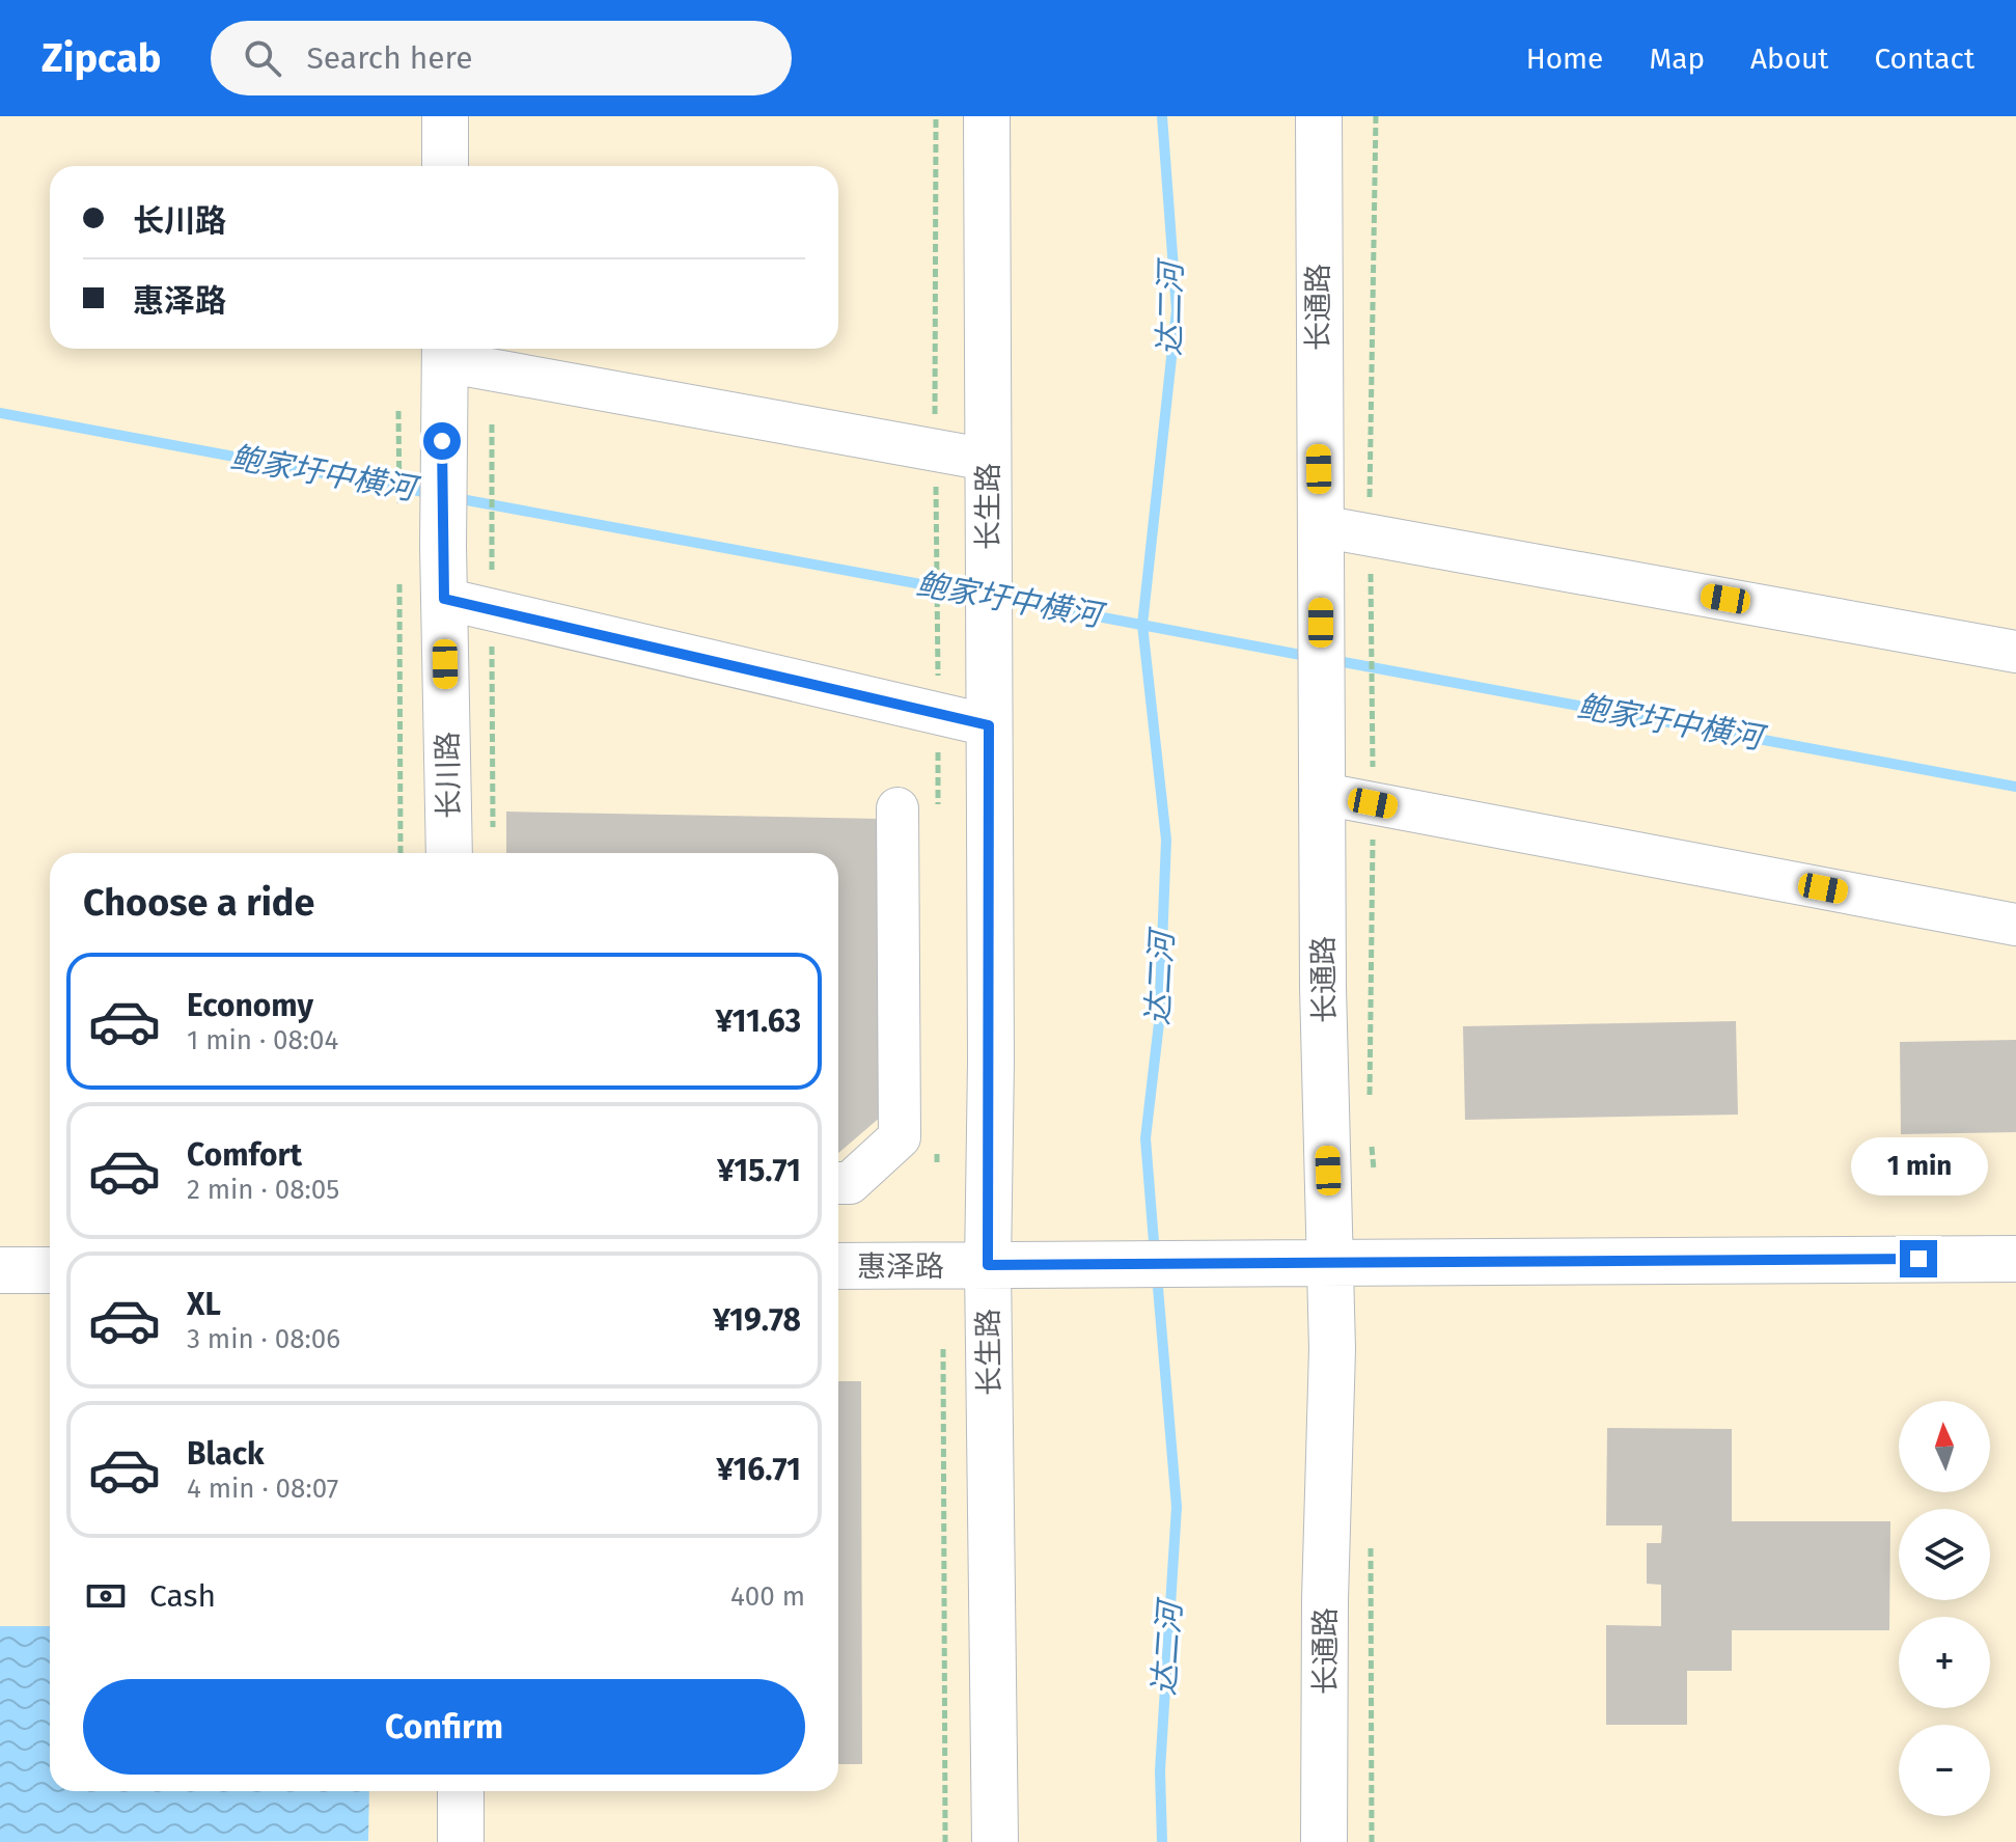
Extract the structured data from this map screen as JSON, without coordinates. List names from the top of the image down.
{
  "streets": {
    "street": [
      "长通路",
      "长生路",
      "长川路",
      "惠泽路"
    ]
  },
  "crossings": [
    ["长通路", "惠泽路"],
    ["长生路", "惠泽路"]
  ],
  "water": ["达二河", "鲍家圩中横河"],
  "north": "top",
  "page": {
    "header": "Zipcab",
    "search": "Search here",
    "nav": [
      "Home",
      "Map",
      "About",
      "Contact"
    ],
    "banner": ["长川路", "惠泽路"],
    "heading": "Choose a ride",
    "list": [
      {
        "name": "Economy",
        "note": "1 min · 08:04",
        "value": "¥11.63"
      },
      {
        "name": "Comfort",
        "note": "2 min · 08:05",
        "value": "¥15.71"
      },
      {
        "name": "XL",
        "note": "3 min · 08:06",
        "value": "¥19.78"
      },
      {
        "name": "Black",
        "note": "4 min · 08:07",
        "value": "¥16.71"
      }
    ],
    "bubble": "1 min",
    "map_buttons": ["+", "−"],
    "pay": ["Cash", "400 m"],
    "buttons": "Confirm"
  }
}
